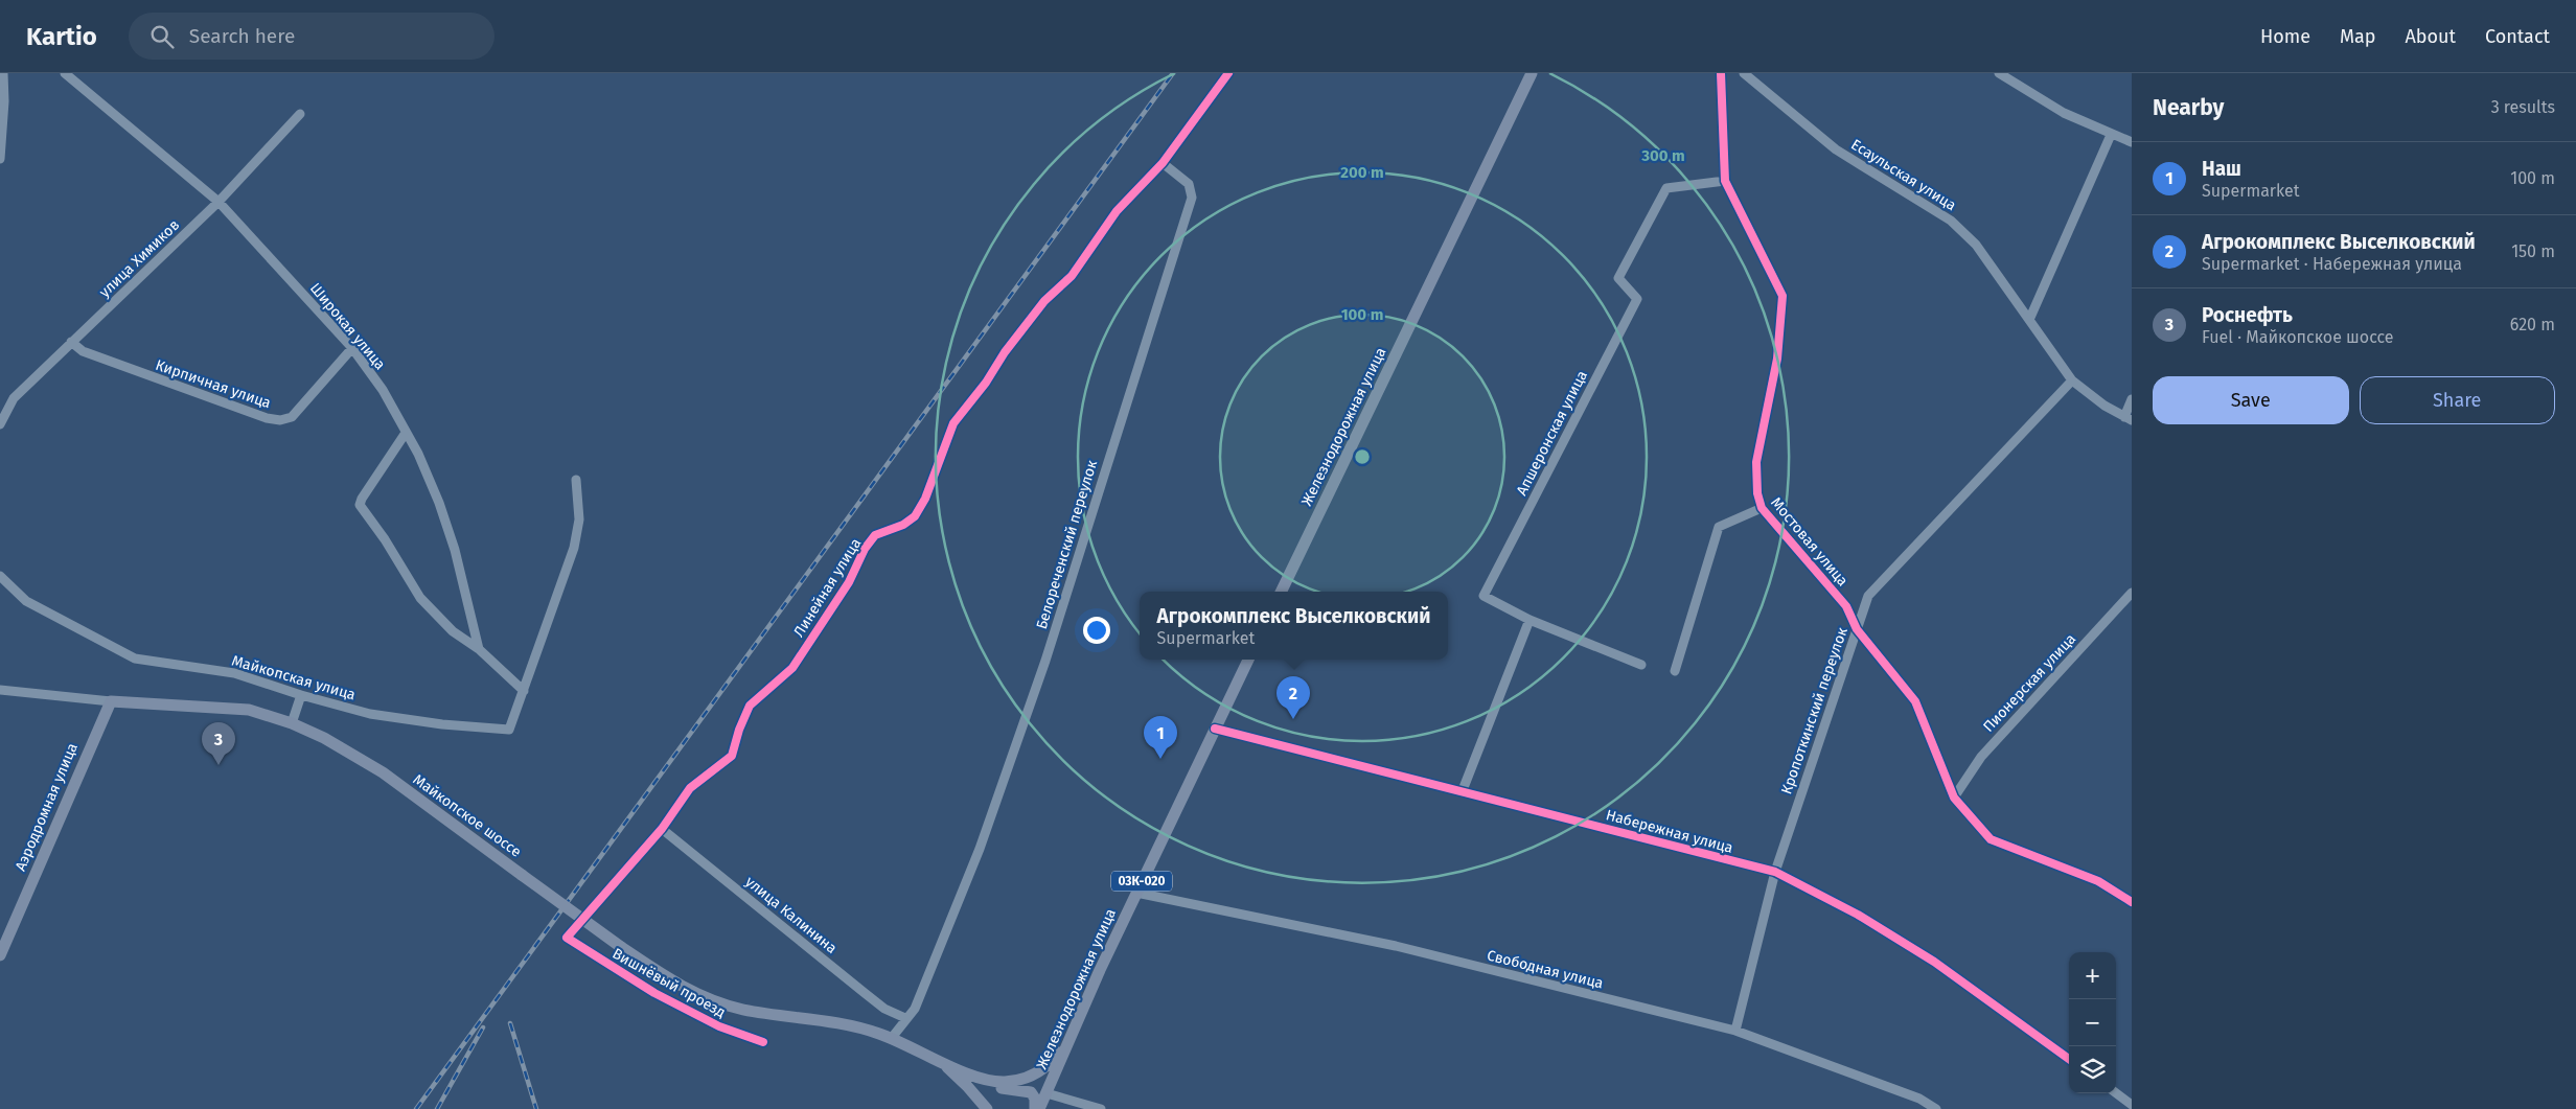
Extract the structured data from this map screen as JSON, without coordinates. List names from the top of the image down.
{
  "streets": {
    "main road": [
      "Железнодорожная улица",
      "Аэродромная улица",
      "Майкопское шоссе",
      "03К-020"
    ],
    "street": [
      "Есаульская улица",
      "улица Химиков",
      "Широкая улица",
      "Кирпичная улица",
      "Апшеронская улица",
      "Мостовая улица",
      "Белореченский переулок",
      "Линейная улица",
      "Майкопская улица",
      "Пионерская улица",
      "Кропоткинский переулок",
      "Набережная улица",
      "улица Калинина",
      "Свободная улица",
      "Вишнёвый проезд"
    ]
  },
  "crossings": [
    ["Есаульская улица", "Кропоткинский переулок"],
    ["улица Химиков", "Широкая улица"],
    ["улица Химиков", "Кирпичная улица"],
    ["Широкая улица", "Кирпичная улица"],
    ["Железнодорожная улица", "Набережная улица"],
    ["Железнодорожная улица", "Свободная улица"],
    ["Апшеронская улица", "Мостовая улица"],
    ["Мостовая улица", "Пионерская улица"],
    ["Мостовая улица", "Кропоткинский переулок"],
    ["Белореченский переулок", "Линейная улица"],
    ["Белореченский переулок", "Майкопское шоссе"],
    ["Белореченский переулок", "улица Калинина"],
    ["Линейная улица", "улица Калинина"],
    ["Линейная улица", "Вишнёвый проезд"],
    ["Кропоткинский переулок", "Набережная улица"],
    ["Кропоткинский переулок", "Свободная улица"],
    ["Аэродромная улица", "Майкопское шоссе"]
  ],
  "page": {
    "header": "Kartio",
    "search": "Search here",
    "nav": [
      "Home",
      "Map",
      "About",
      "Contact"
    ],
    "heading": ["Nearby", "3 results"],
    "list": [
      {
        "mark": "1",
        "name": "Наш",
        "note": "Supermarket",
        "value": "100 m"
      },
      {
        "mark": "2",
        "name": "Агрокомплекс Выселковский",
        "note": "Supermarket · Набережная улица",
        "value": "150 m"
      },
      {
        "mark": "3",
        "name": "Роснефть",
        "note": "Fuel · Майкопское шоссе",
        "value": "620 m"
      }
    ],
    "buttons": ["Save", "Share"],
    "popup": ["Агрокомплекс Выселковский", "Supermarket"],
    "pins": ["2", "1", "3"],
    "map_buttons": ["+", "−"]
  },
  "rings": ["300 m", "200 m", "100 m"]
}
